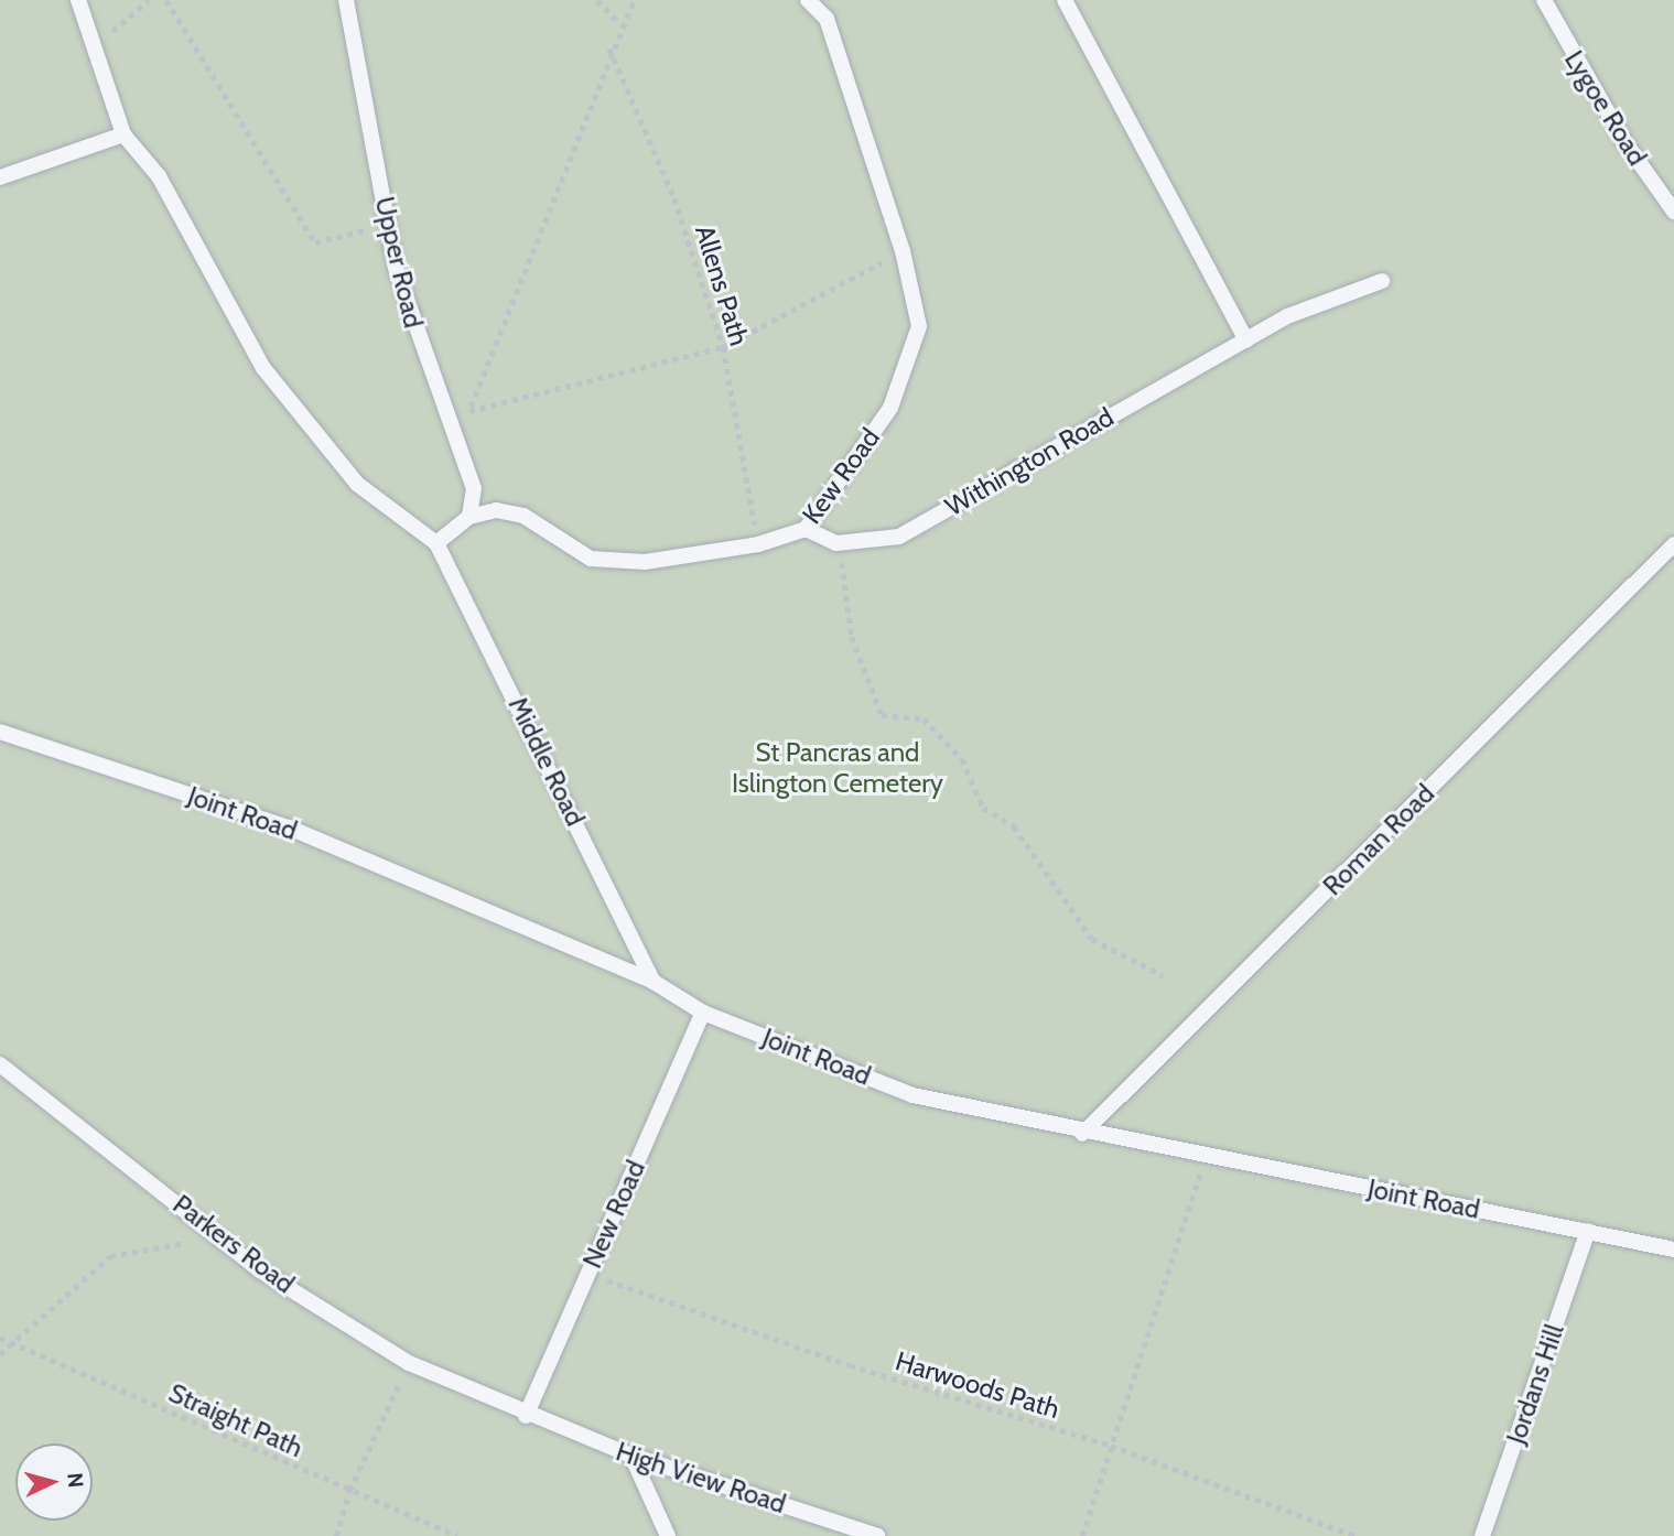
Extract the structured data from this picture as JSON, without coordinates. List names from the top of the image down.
{
  "streets": {
    "lane": [
      "Lygoe Road",
      "Upper Road",
      "Withington Road",
      "Kew Road",
      "Middle Road",
      "Joint Road",
      "Roman Road",
      "New Road",
      "Parkers Road",
      "Jordans Hill",
      "High View Road"
    ],
    "path": ["Allens Path", "Harwoods Path", "Straight Path"]
  },
  "crossings": [
    ["Upper Road", "Kew Road"],
    ["Allens Path", "Kew Road"],
    ["Middle Road", "Joint Road"],
    ["Joint Road", "Roman Road"],
    ["Joint Road", "New Road"],
    ["Joint Road", "Jordans Hill"],
    ["New Road", "Parkers Road"],
    ["New Road", "Harwoods Path"],
    ["New Road", "High View Road"],
    ["Parkers Road", "High View Road"]
  ],
  "parks": ["St Pancras and Islington Cemetery"],
  "north": "right"
}
